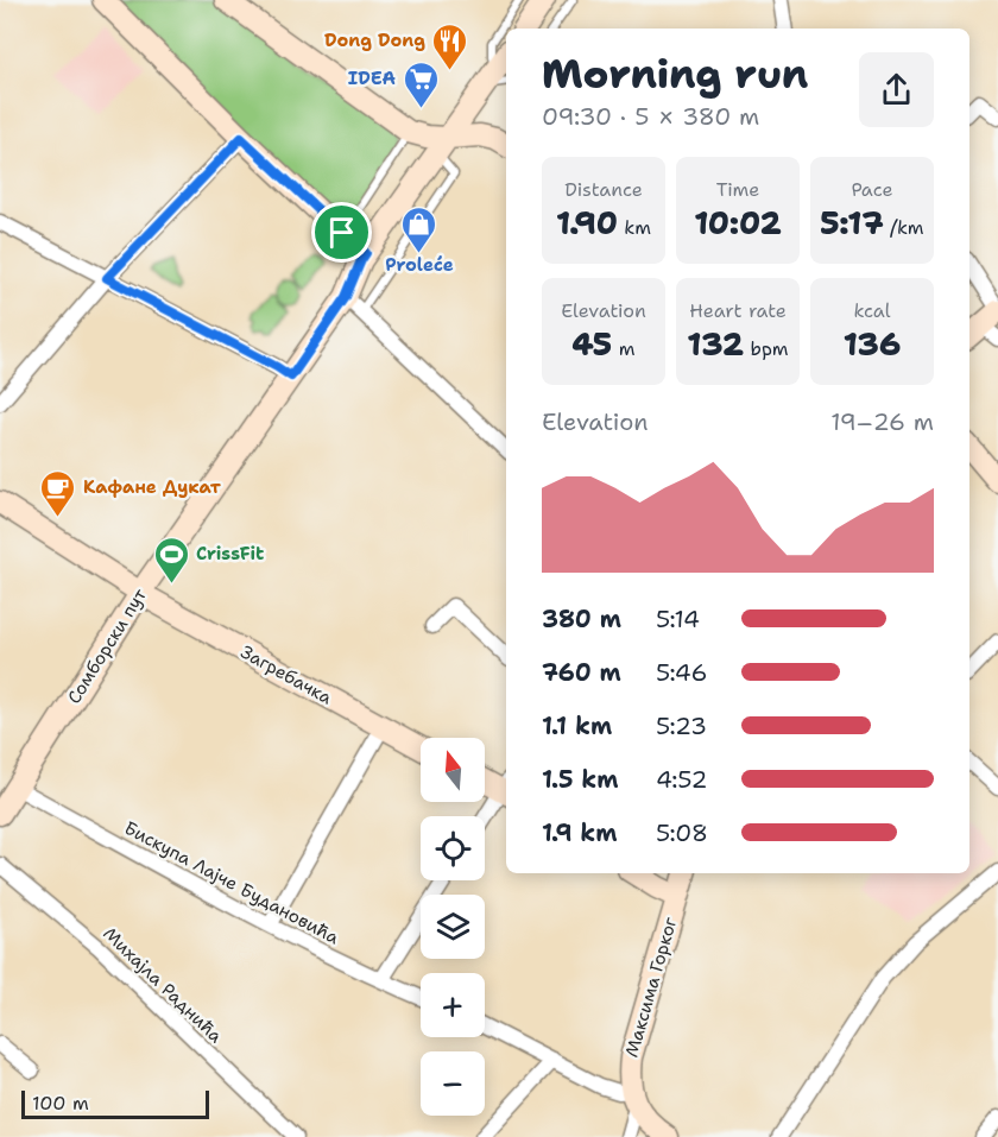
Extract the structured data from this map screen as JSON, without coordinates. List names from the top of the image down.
{
  "streets": {
    "street": [
      "Сомборски пут",
      "Загребачка",
      "Бискупа Лајче Будановића",
      "Михајла Раднића",
      "Максима Горког"
    ]
  },
  "crossings": [
    ["Сомборски пут", "Загребачка"],
    ["Сомборски пут", "Бискупа Лајче Будановића"]
  ],
  "places": {
    "restaurant": ["Dong Dong"],
    "supermarket": ["IDEA"],
    "shop": ["Proleće"],
    "cafe": ["Кафане Дукат"],
    "sports": ["CrissFit"]
  },
  "scale_bar": "100 m",
  "north": "top",
  "page": {
    "heading": ["Morning run", "09:30 · 5 × 380 m"],
    "stats": [
      ["Distance", "1.90 km"],
      ["Time", "10:02"],
      ["Pace", "5:17 /km"],
      ["Elevation", "45 m"],
      ["Heart rate", "132 bpm"],
      ["kcal", "136"]
    ],
    "chart": ["Elevation", "19–26 m"],
    "list": [
      {
        "name": "380 m",
        "note": "5:14"
      },
      {
        "name": "760 m",
        "note": "5:46"
      },
      {
        "name": "1.1 km",
        "note": "5:23"
      },
      {
        "name": "1.5 km",
        "note": "4:52"
      },
      {
        "name": "1.9 km",
        "note": "5:08"
      }
    ],
    "map_buttons": ["+", "−"],
    "scale": "100 m"
  }
}
